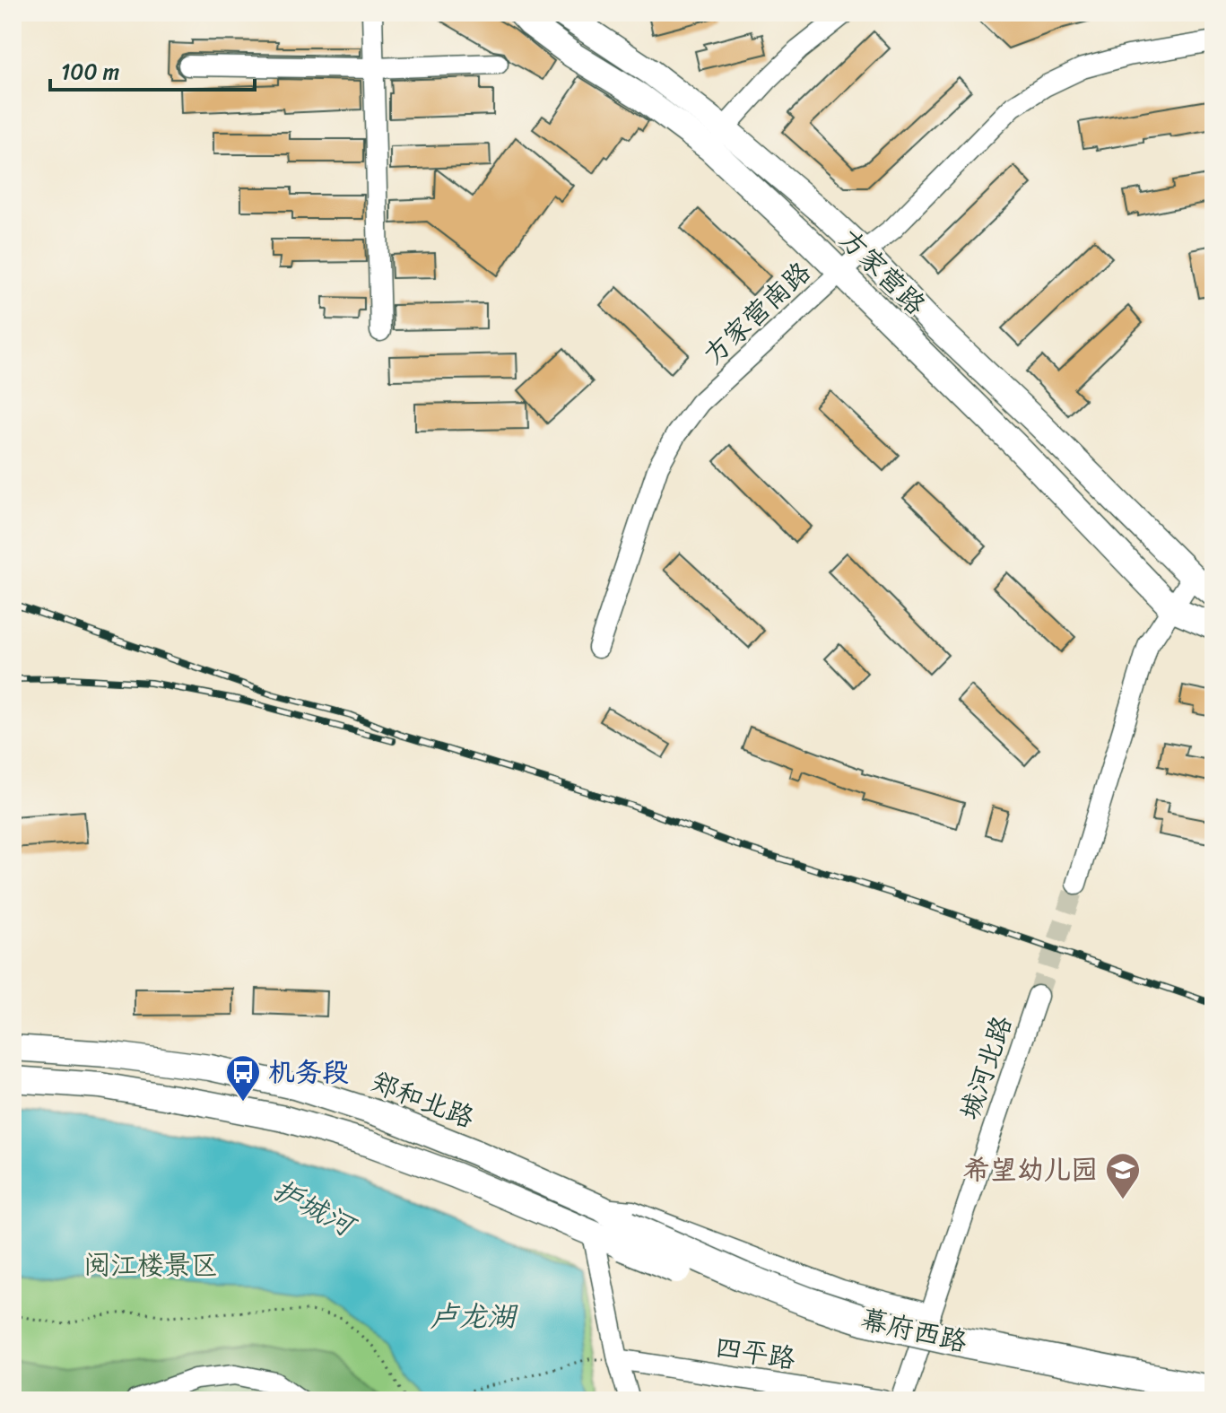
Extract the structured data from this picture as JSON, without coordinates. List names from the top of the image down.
{
  "streets": {
    "highway": ["幕府西路"],
    "main road": ["方家营路", "郑和北路"],
    "street": ["方家营南路", "城河北路", "四平路"]
  },
  "crossings": [
    ["方家营路", "方家营南路"],
    ["郑和北路", "幕府西路"]
  ],
  "water": ["护城河", "卢龙湖"],
  "parks": ["阅江楼景区"],
  "places": {
    "bus stop": ["机务段"],
    "school or university": ["希望幼儿园"]
  },
  "scale_bar": "100 m"
}
